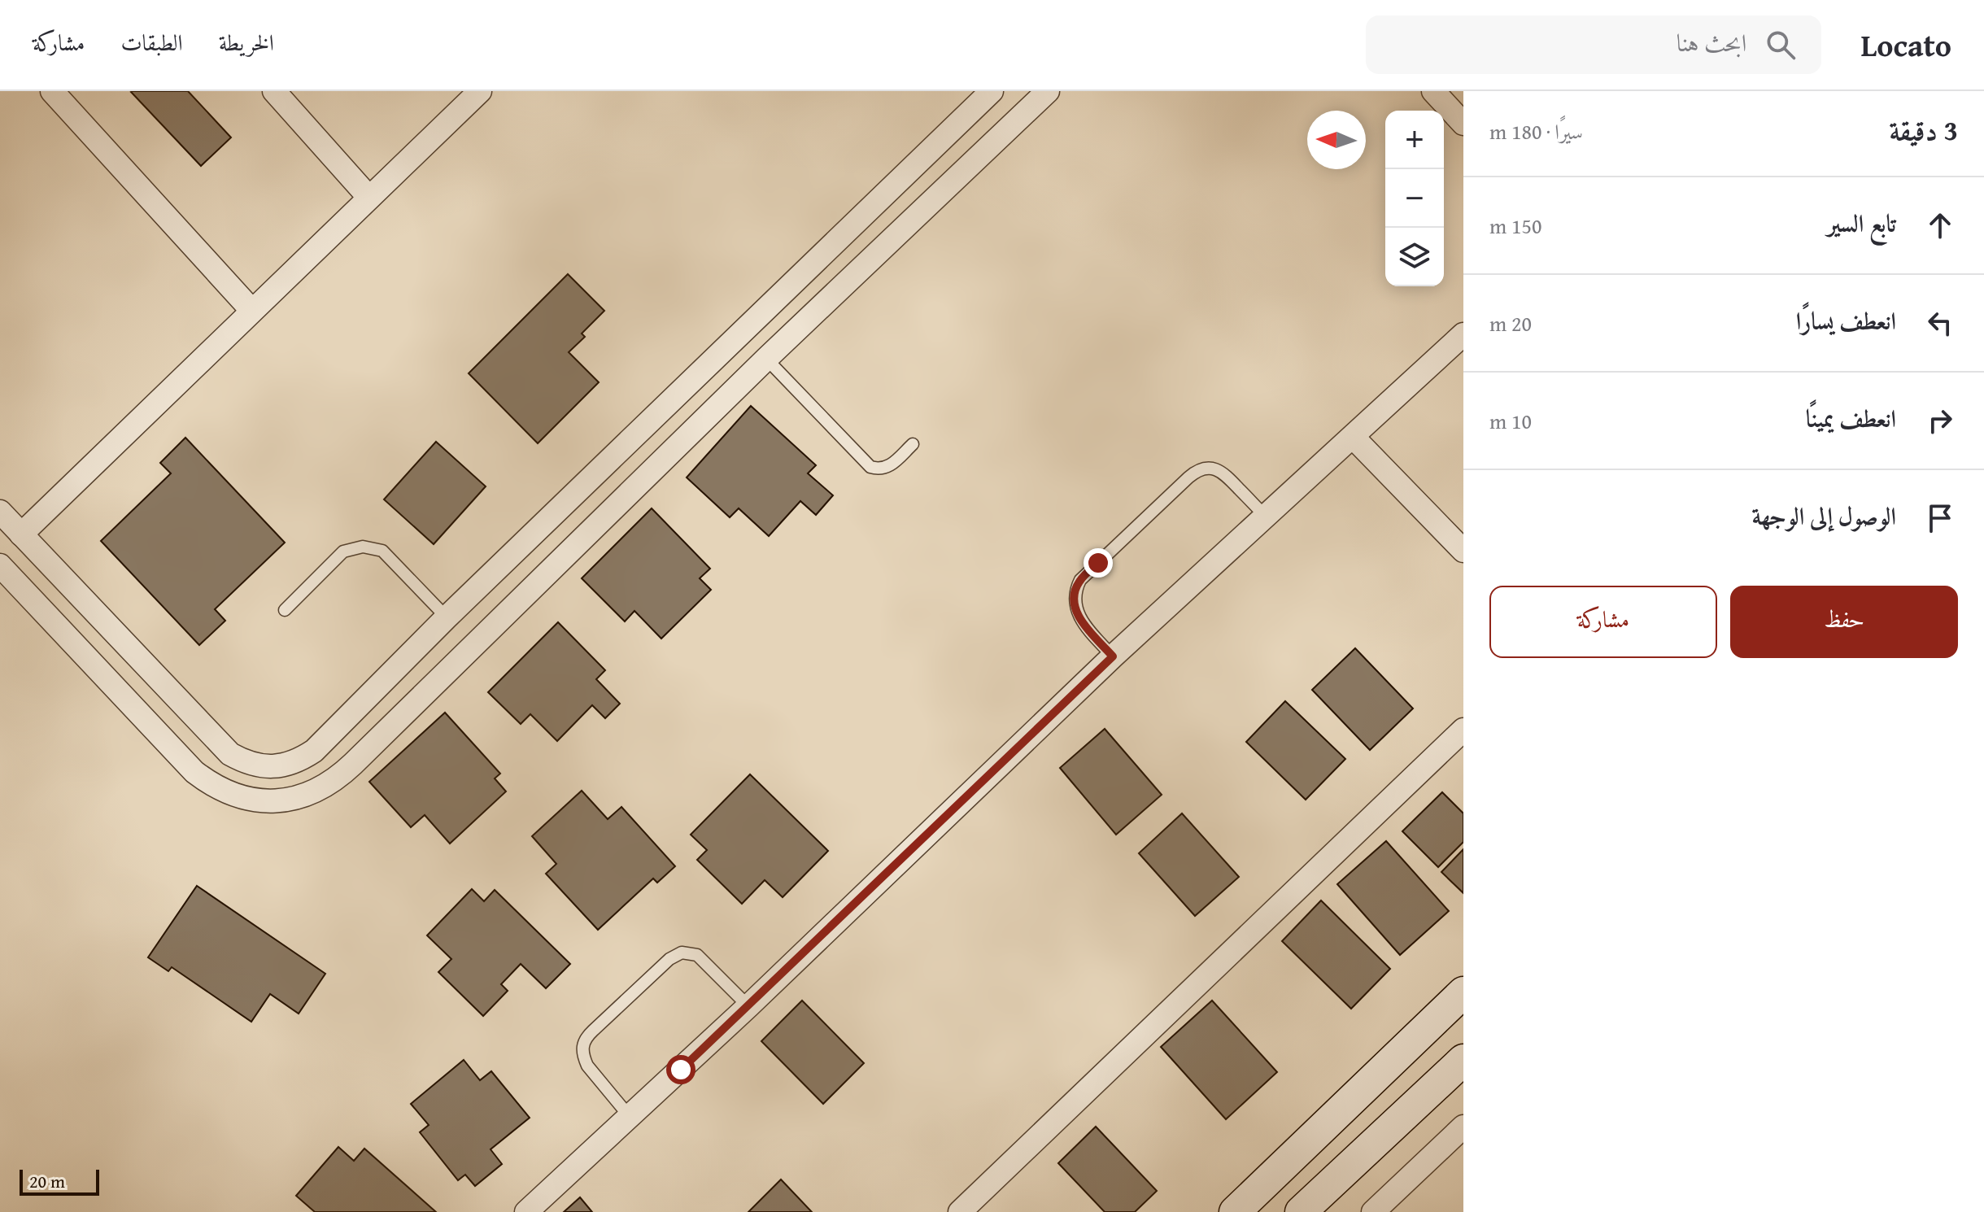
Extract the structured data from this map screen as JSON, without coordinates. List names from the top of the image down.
{
  "scale_bar": "20 m",
  "north": "left",
  "page": {
    "header": "Locato",
    "search": "ابحث هنا",
    "nav": ["الخريطة", "الطبقات", "مشاركة"],
    "heading": ["3 دقيقة", "سيرًا · 180 m"],
    "map_buttons": ["+", "−"],
    "list": [
      ["تابع السير", "150 m"],
      ["انعطف يسارًا", "20 m"],
      ["انعطف يمينًا", "10 m"],
      "الوصول إلى الوجهة"
    ],
    "buttons": ["حفظ", "مشاركة"],
    "scale": "20 m"
  }
}
